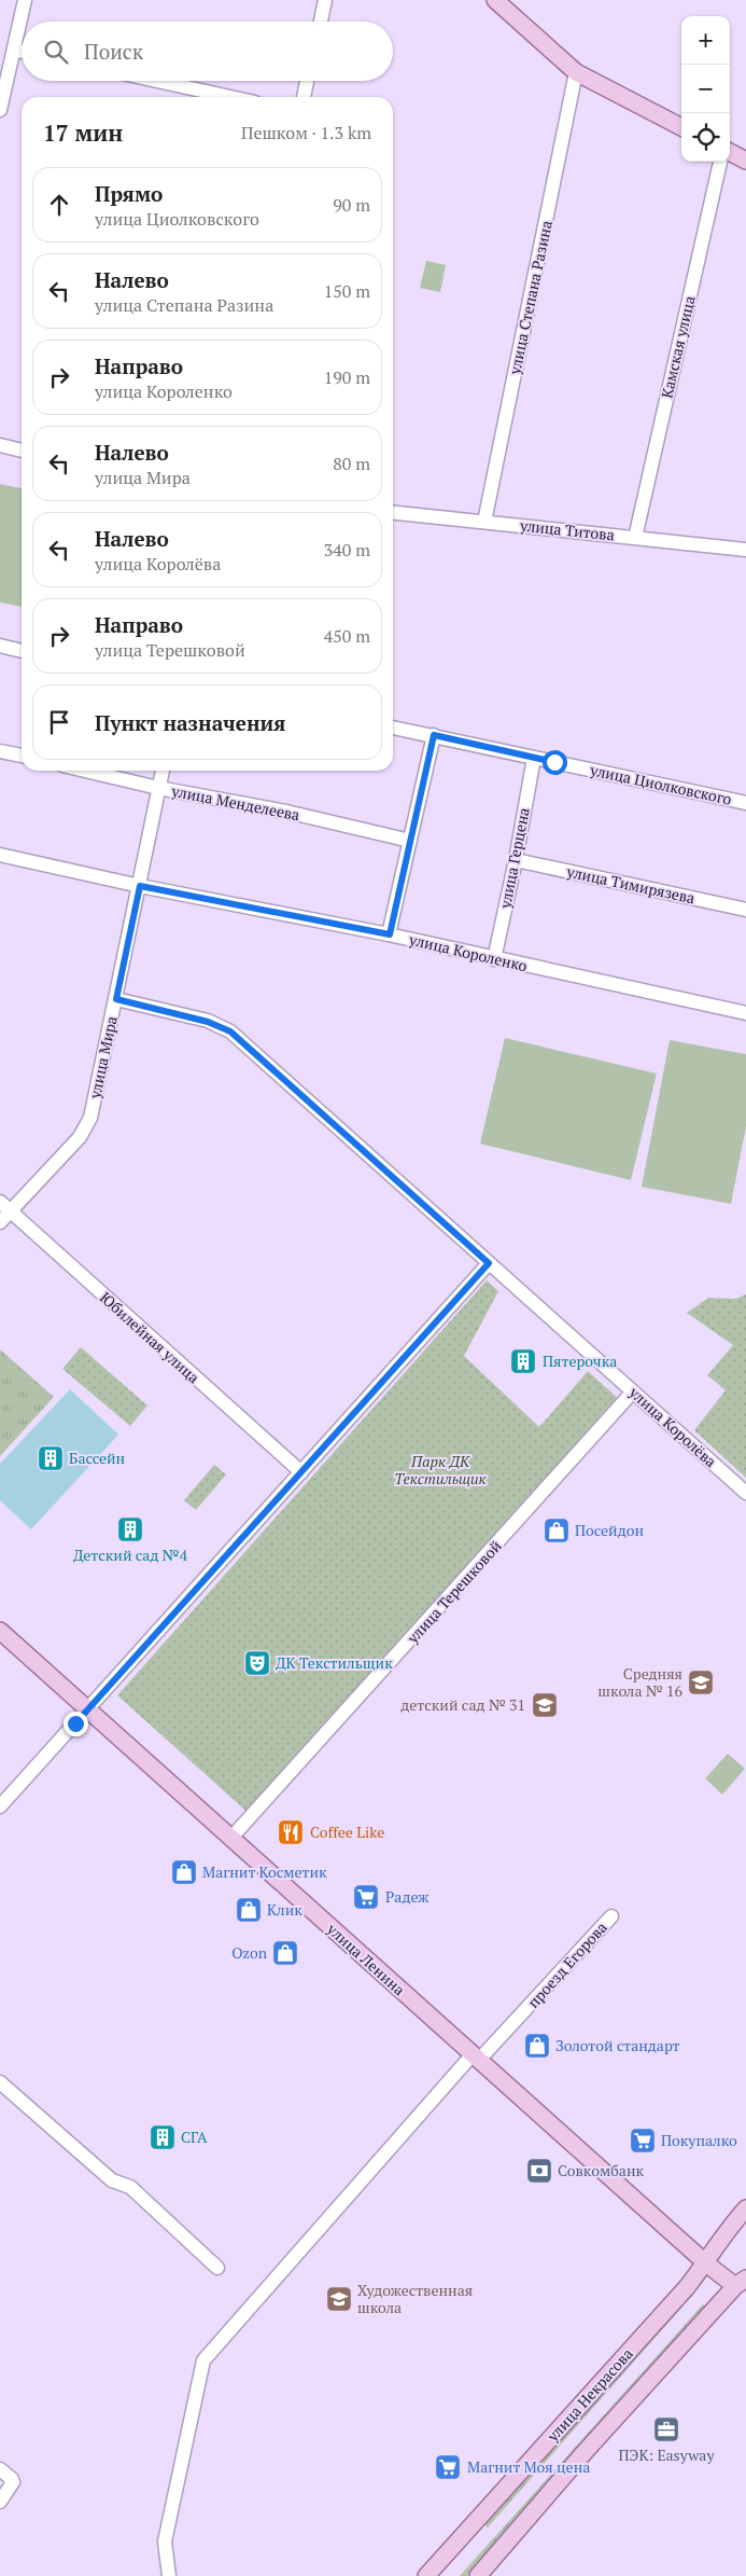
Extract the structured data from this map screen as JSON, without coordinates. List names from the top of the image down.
{
  "streets": {
    "main road": ["улица Ленина", "улица Некрасова"],
    "street": [
      "улица Степана Разина",
      "Камская улица",
      "улица Титова",
      "улица Циолковского",
      "улица Менделеева",
      "улица Герцена",
      "улица Тимирязева",
      "улица Короленко",
      "улица Мира",
      "Юбилейная улица",
      "улица Королёва",
      "улица Терешковой",
      "проезд Егорова"
    ]
  },
  "crossings": [
    ["улица Степана Разина", "улица Титова"],
    ["Камская улица", "улица Титова"],
    ["улица Циолковского", "улица Герцена"],
    ["улица Менделеева", "улица Мира"],
    ["улица Герцена", "улица Тимирязева"],
    ["улица Герцена", "улица Короленко"],
    ["улица Короленко", "улица Мира"],
    ["улица Мира", "Юбилейная улица"],
    ["улица Мира", "улица Королёва"],
    ["улица Королёва", "улица Терешковой"],
    ["улица Терешковой", "улица Ленина"],
    ["улица Ленина", "проезд Егорова"],
    ["улица Ленина", "улица Некрасова"]
  ],
  "parks": ["Парк ДК Текстильщик"],
  "places": {
    "building": [
      "Пятерочка",
      "Бассейн",
      "Детский сад №4",
      "СГА"
    ],
    "shop": [
      "Посейдон",
      "Магнит Косметик",
      "Клик",
      "Ozon",
      "Золотой стандарт"
    ],
    "theatre": ["ДК Текстильщик"],
    "school or university": ["Средняя школа № 16", "детский сад № 31", "Художественная школа"],
    "restaurant": ["Coffee Like"],
    "supermarket": ["Радеж", "Покупалко", "Магнит Моя цена"],
    "bank": ["Совкомбанк"],
    "office": ["ПЭК: Easyway"]
  },
  "page": {
    "map_buttons": ["+", "−"],
    "search": "Поиск",
    "heading": ["17 мин", "Пешком · 1.3 km"],
    "list": [
      ["Прямо", "улица Циолковского", "90 m"],
      ["Налево", "улица Степана Разина", "150 m"],
      ["Направо", "улица Короленко", "190 m"],
      ["Налево", "улица Мира", "80 m"],
      ["Налево", "улица Королёва", "340 m"],
      ["Направо", "улица Терешковой", "450 m"],
      "Пункт назначения"
    ]
  }
}
